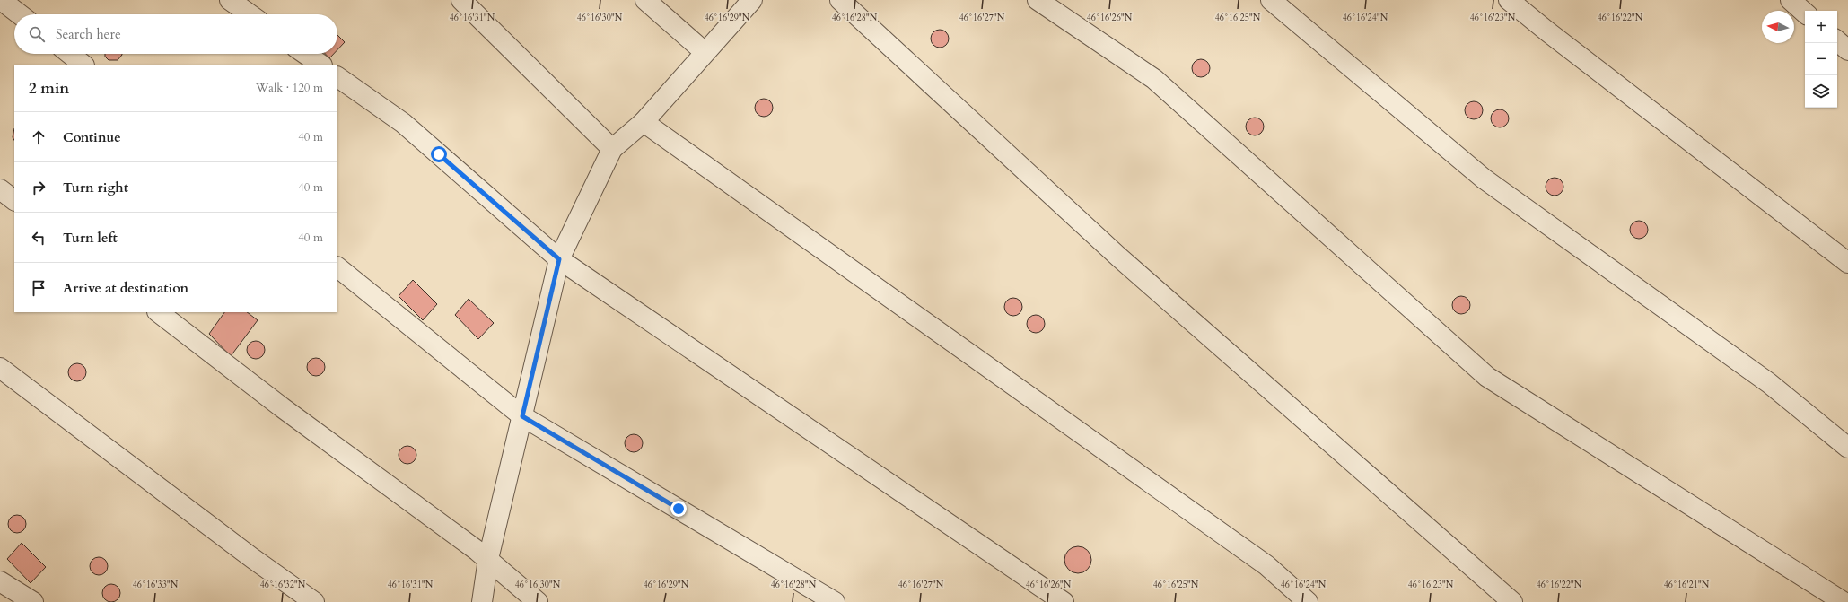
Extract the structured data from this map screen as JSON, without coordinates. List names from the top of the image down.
{
  "north": "left",
  "page": {
    "map_buttons": ["+", "−"],
    "search": "Search here",
    "heading": ["2 min", "Walk · 120 m"],
    "list": [
      ["Continue", "40 m"],
      ["Turn right", "40 m"],
      ["Turn left", "40 m"],
      "Arrive at destination"
    ]
  },
  "coordinates": [
    "46°16'31\"N",
    "46°16'30\"N",
    "46°16'29\"N",
    "46°16'28\"N",
    "46°16'27\"N",
    "46°16'26\"N",
    "46°16'25\"N",
    "46°16'24\"N",
    "46°16'23\"N",
    "46°16'22\"N",
    "46°16'33\"N",
    "46°16'32\"N",
    "46°16'21\"N"
  ]
}
